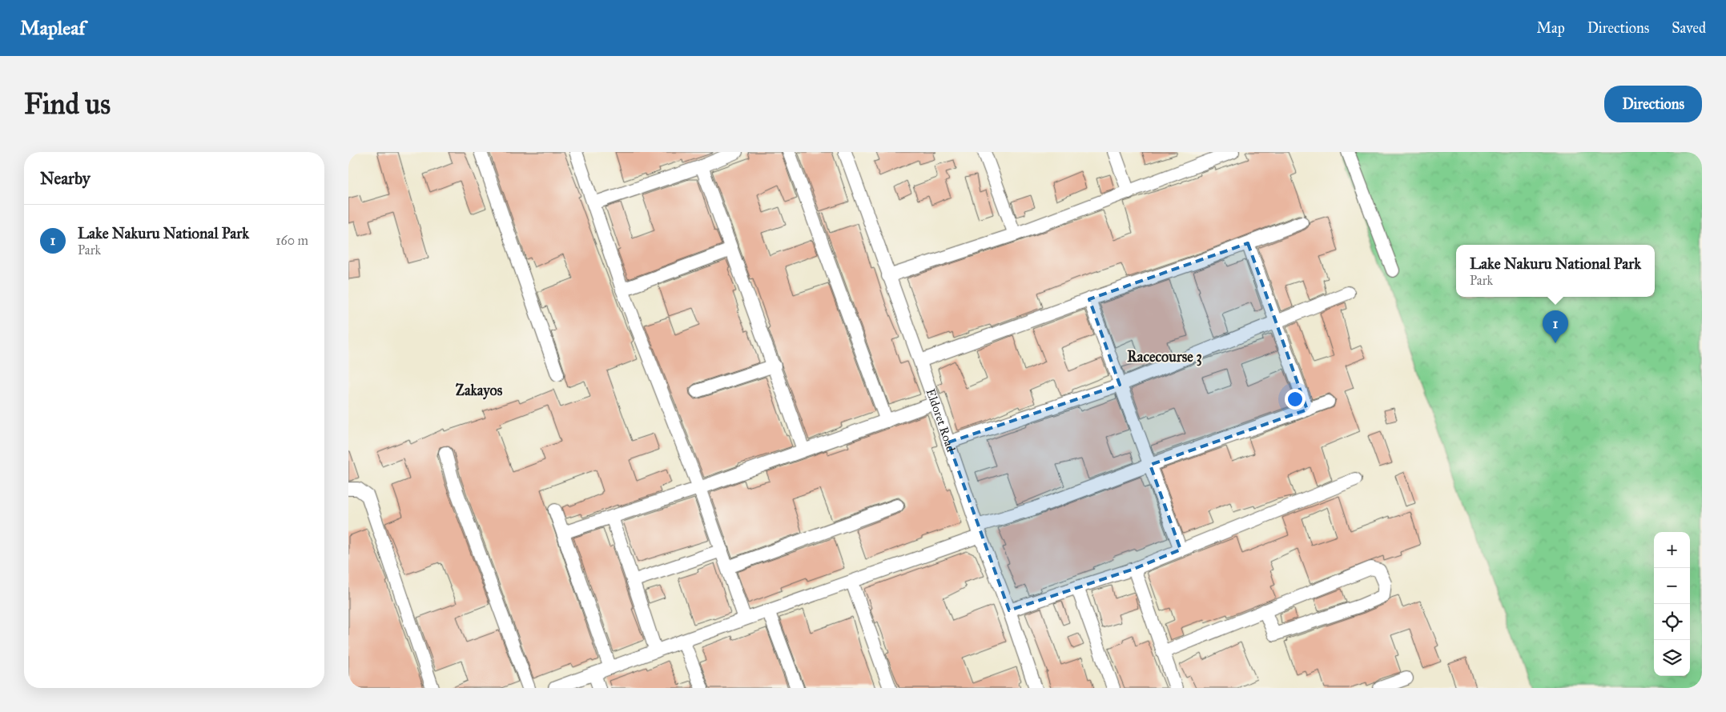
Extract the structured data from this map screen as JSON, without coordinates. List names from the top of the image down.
{
  "streets": {
    "street": ["Eldoret Road"]
  },
  "districts": ["Racecourse 3", "Zakayos"],
  "page": {
    "header": "Mapleaf",
    "nav": ["Map", "Directions", "Saved"],
    "buttons": "Directions",
    "title": "Find us",
    "heading": "Nearby",
    "list": [
      {
        "mark": "1",
        "name": "Lake Nakuru National Park",
        "note": "Park",
        "value": "160 m"
      }
    ],
    "popup": ["Lake Nakuru National Park", "Park"],
    "pins": "1",
    "map_buttons": ["+", "−"]
  }
}
